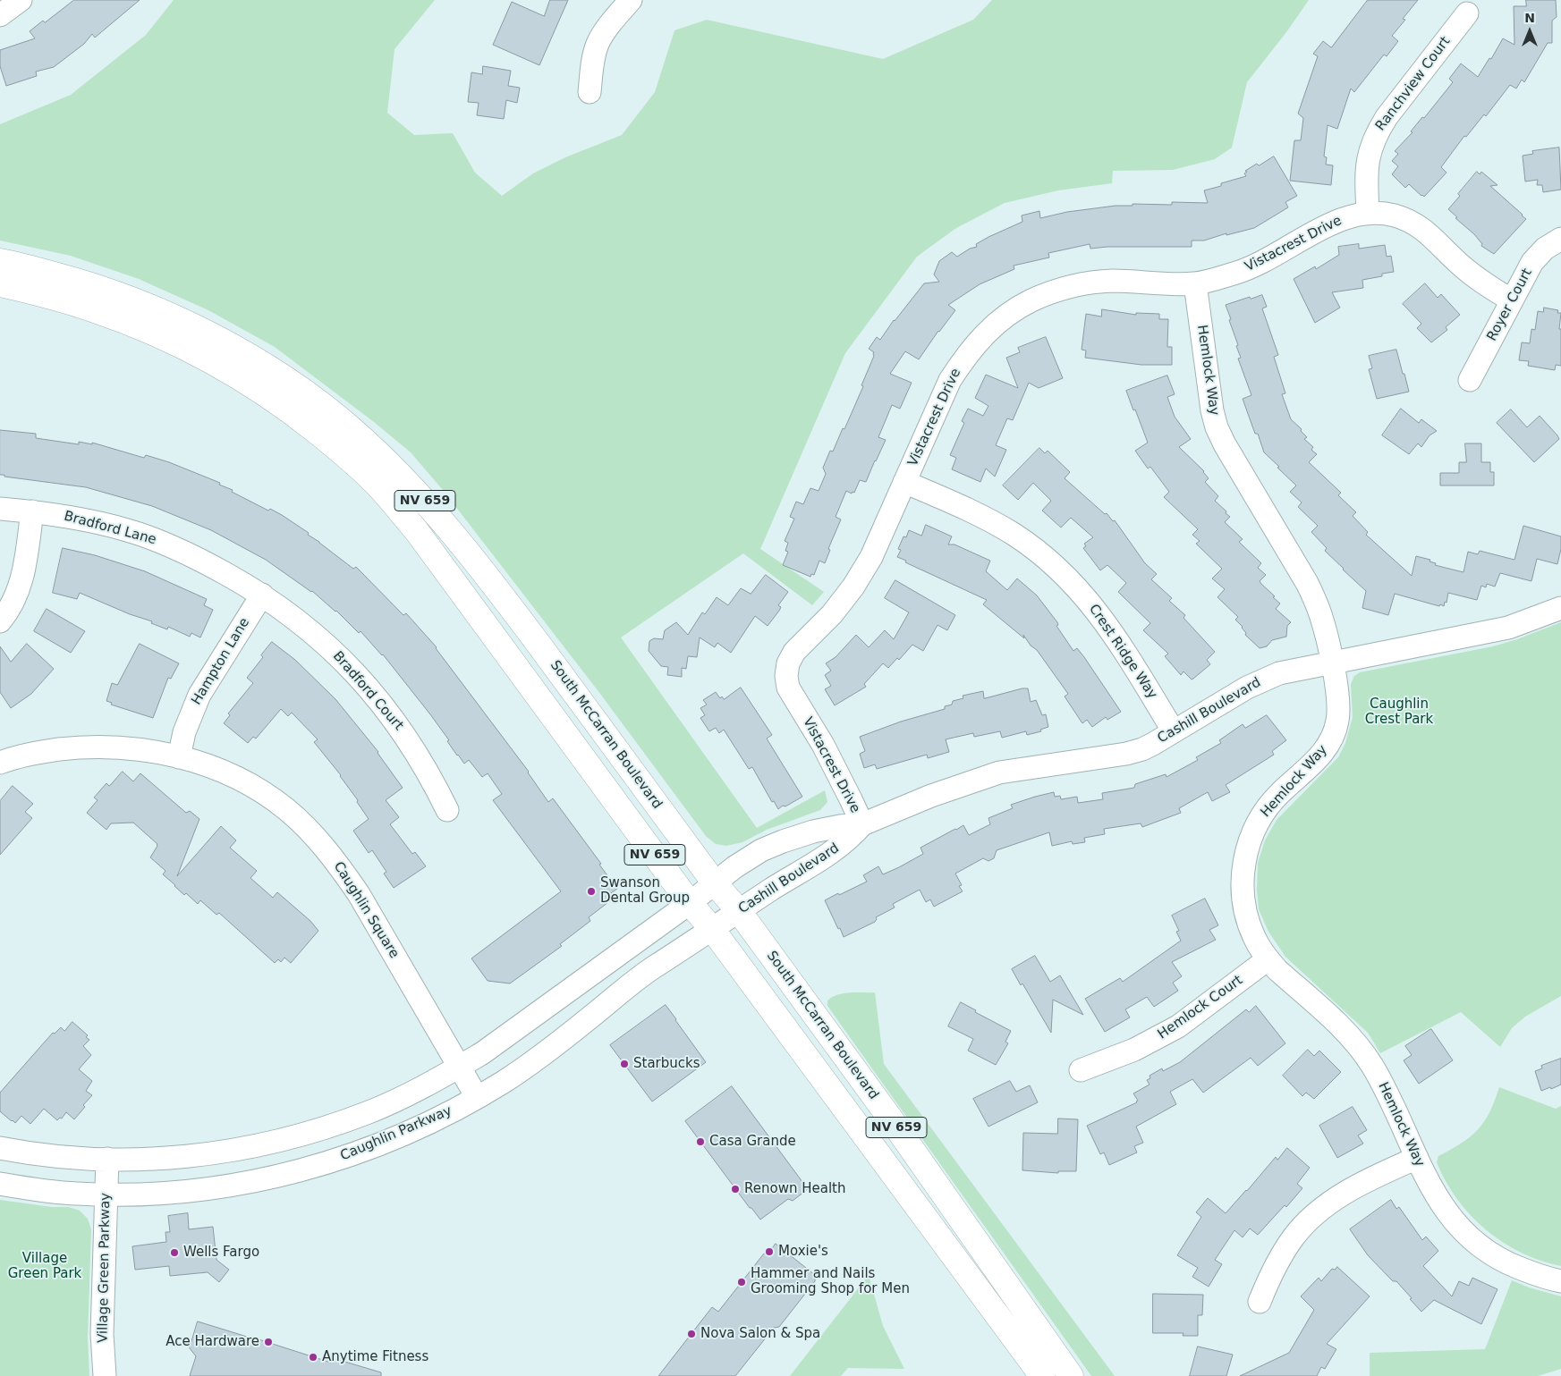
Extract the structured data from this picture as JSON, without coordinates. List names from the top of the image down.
{
  "streets": {
    "main road": ["NV 659", "South McCarran Boulevard"],
    "street": [
      "Ranchview Court",
      "Vistacrest Drive",
      "Royer Court",
      "Hemlock Way",
      "Bradford Lane",
      "Crest Ridge Way",
      "Hampton Lane",
      "Bradford Court",
      "Cashill Boulevard",
      "Caughlin Square",
      "Hemlock Court",
      "Caughlin Parkway",
      "Village Green Parkway"
    ]
  },
  "crossings": [
    ["Ranchview Court", "Vistacrest Drive"],
    ["Vistacrest Drive", "Royer Court"],
    ["Vistacrest Drive", "Hemlock Way"],
    ["Vistacrest Drive", "Crest Ridge Way"],
    ["Vistacrest Drive", "Cashill Boulevard"],
    ["Hemlock Way", "Cashill Boulevard"],
    ["Hemlock Way", "Hemlock Court"],
    ["NV 659", "Cashill Boulevard"],
    ["NV 659", "Caughlin Parkway"],
    ["Bradford Lane", "Hampton Lane"],
    ["Bradford Lane", "Bradford Court"],
    ["Crest Ridge Way", "Cashill Boulevard"],
    ["Hampton Lane", "Bradford Court"],
    ["Hampton Lane", "Caughlin Square"],
    ["Cashill Boulevard", "South McCarran Boulevard"],
    ["Cashill Boulevard", "Caughlin Parkway"],
    ["Caughlin Square", "Caughlin Parkway"],
    ["Caughlin Parkway", "Village Green Parkway"]
  ],
  "parks": ["Caughlin Crest Park", "Village Green Park"],
  "places": [
    "Swanson Dental Group",
    "Starbucks",
    "Casa Grande",
    "Renown Health",
    "Moxie's",
    "Wells Fargo",
    "Hammer and Nails Grooming Shop for Men",
    "Nova Salon & Spa",
    "Ace Hardware",
    "Anytime Fitness"
  ],
  "north": "top"
}
